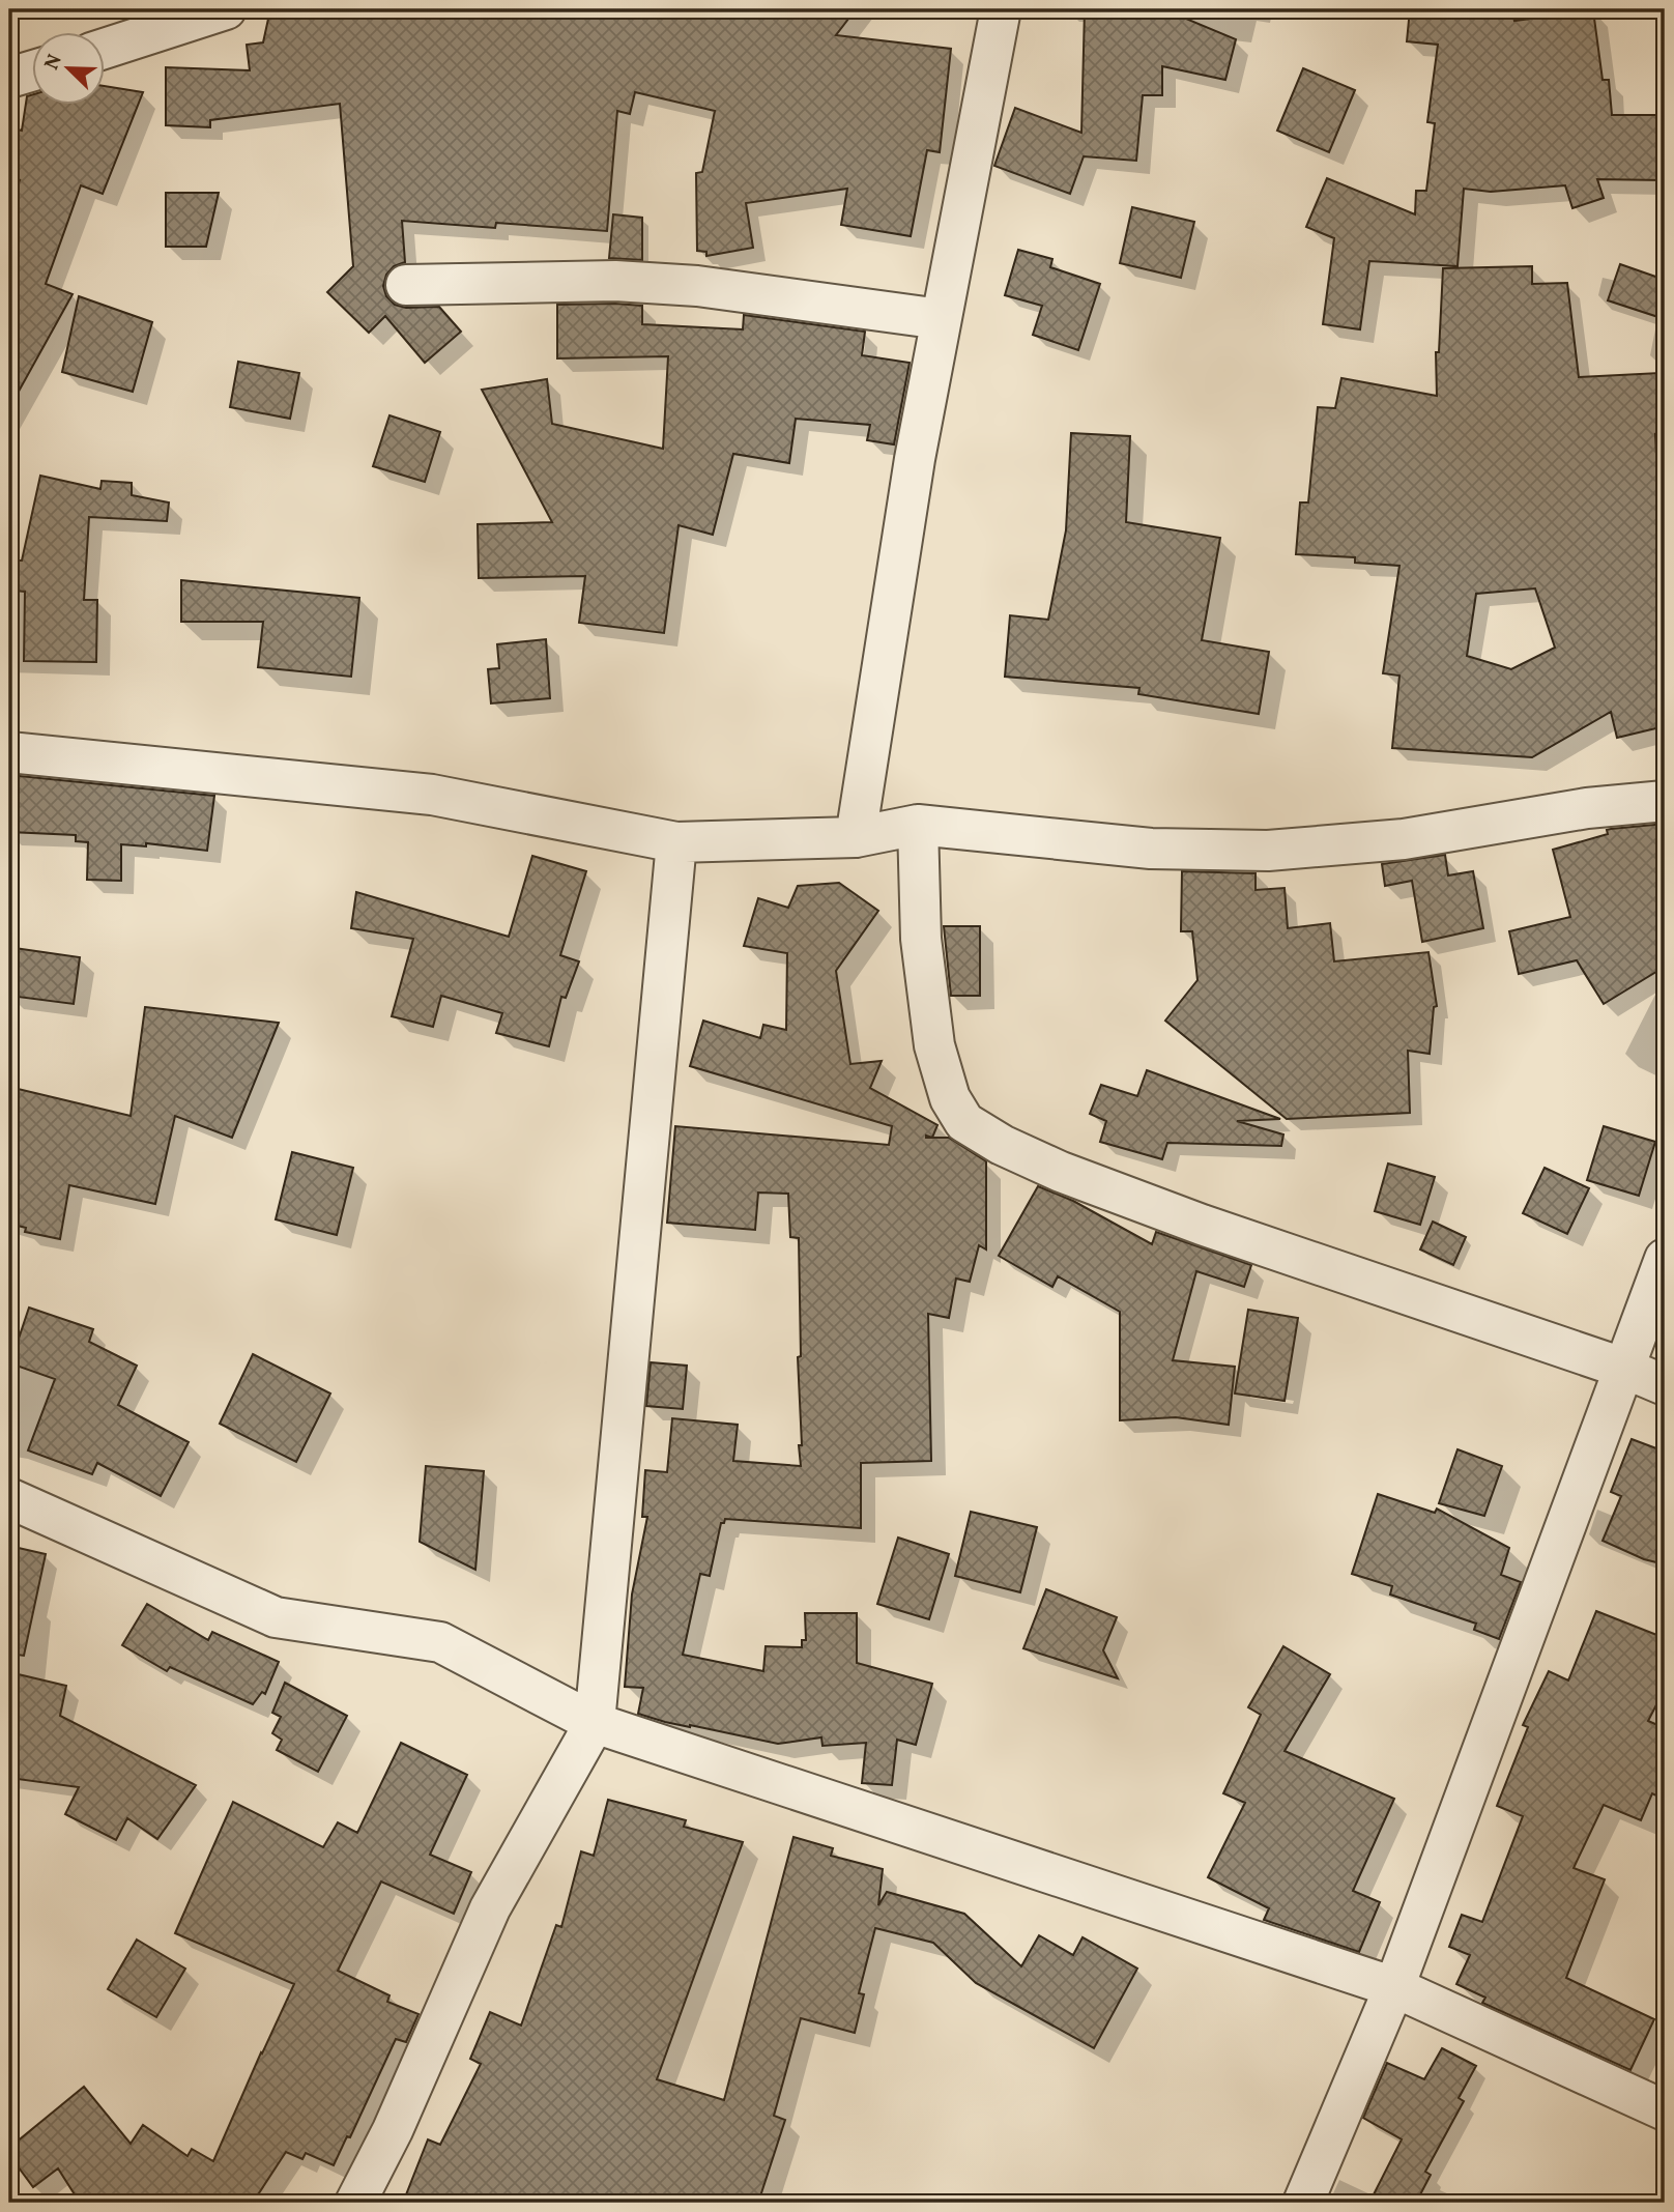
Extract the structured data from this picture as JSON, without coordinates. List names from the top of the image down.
{
  "north": "top left"
}
